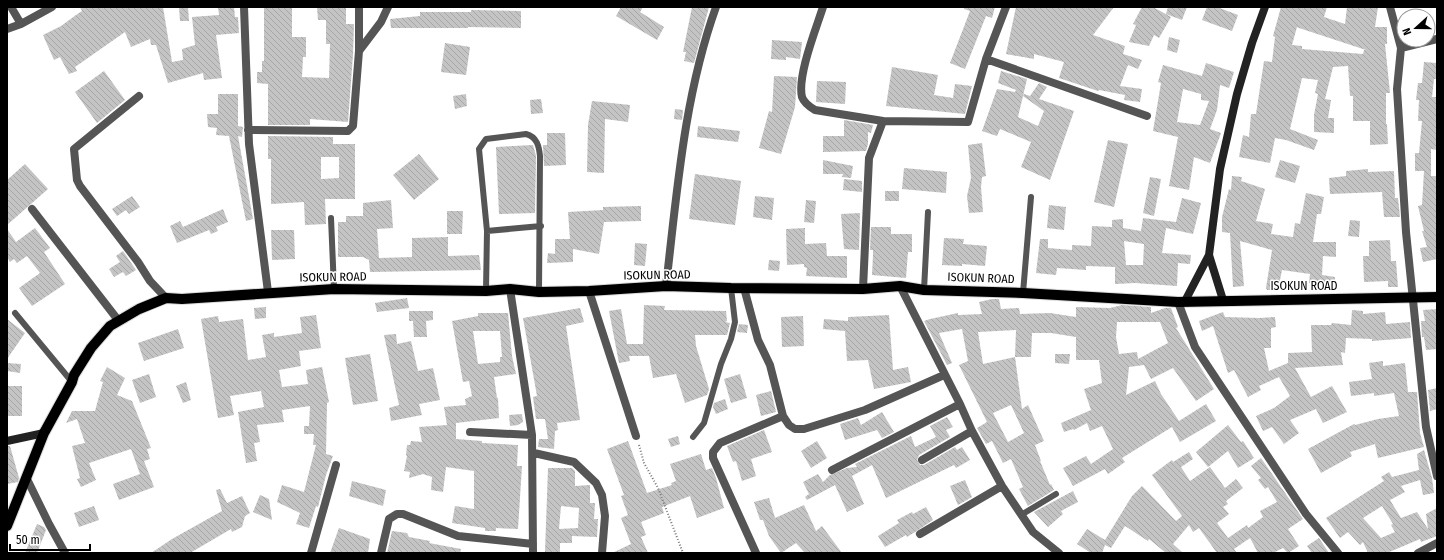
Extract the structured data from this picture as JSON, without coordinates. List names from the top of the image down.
{
  "streets": {
    "main road": ["ISOKUN ROAD"]
  },
  "scale_bar": "50 m",
  "north": "left"
}
